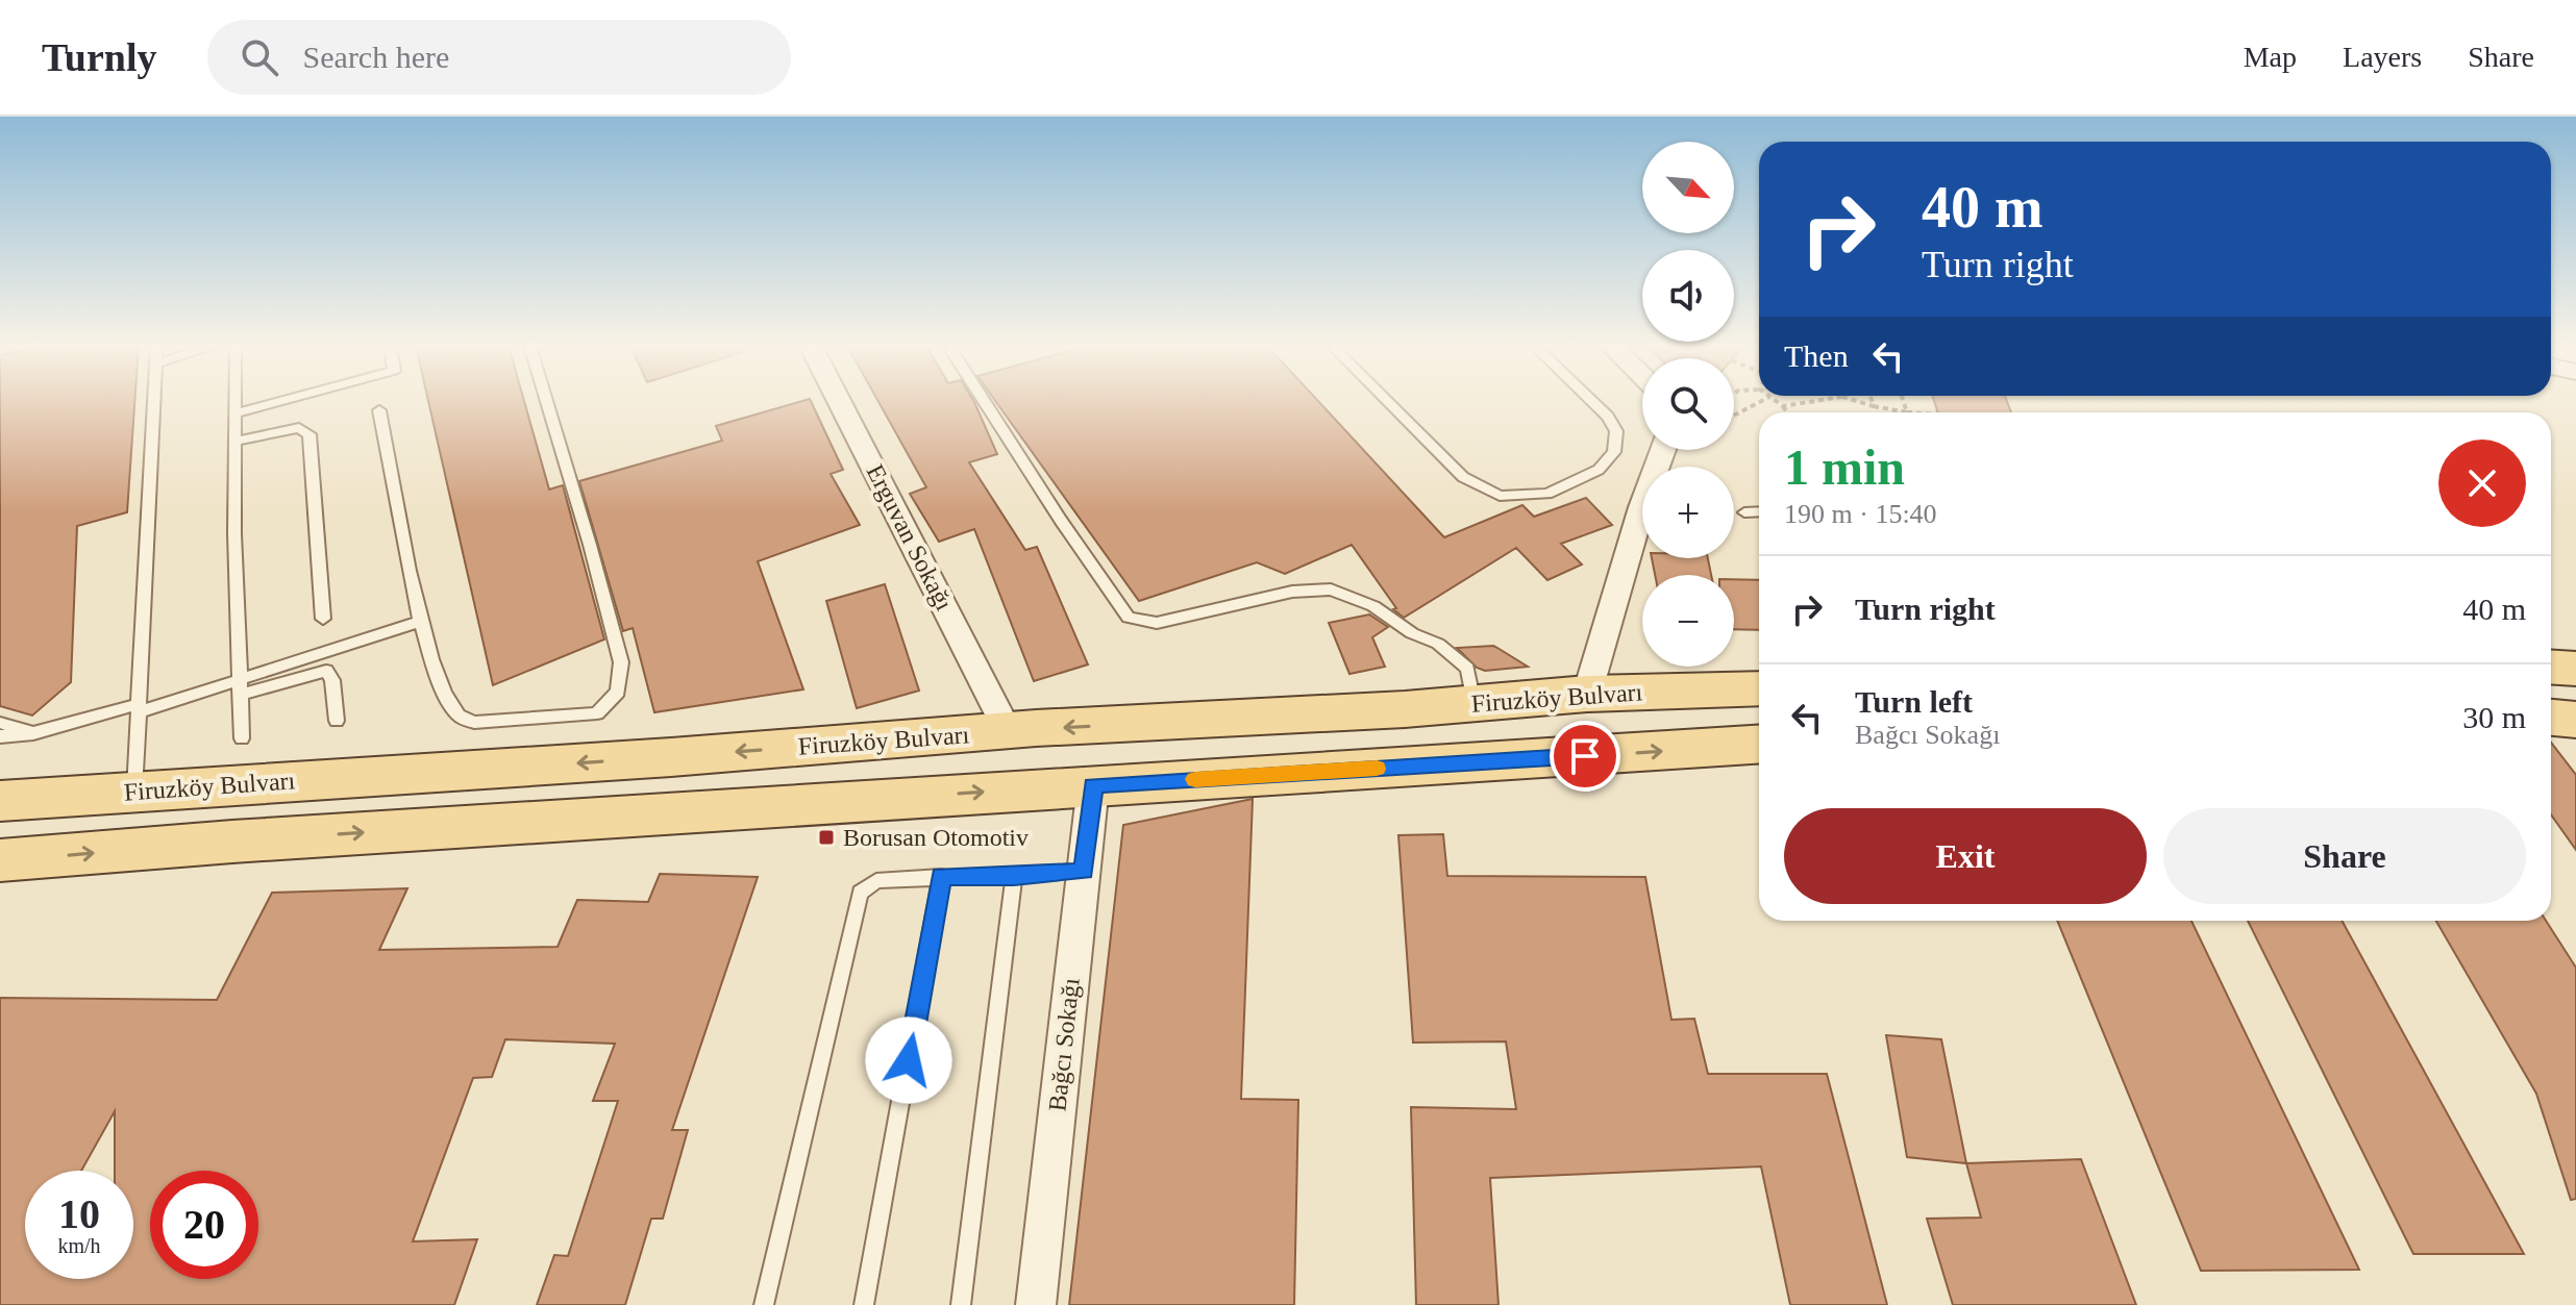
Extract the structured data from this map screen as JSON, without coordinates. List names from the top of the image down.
{
  "streets": {
    "main road": ["Firuzköy Bulvarı"],
    "street": ["Erguvan Sokağı", "Bağcı Sokağı"]
  },
  "crossings": [
    ["Erguvan Sokağı", "Firuzköy Bulvarı"]
  ],
  "places": {
    "transit": ["Borusan Otomotiv"]
  },
  "north": "bottom right",
  "page": {
    "header": "Turnly",
    "search": "Search here",
    "nav": ["Map", "Layers", "Share"],
    "map_buttons": ["+", "−"],
    "turn": ["40 m", "Turn right"],
    "then": "Then",
    "heading": ["1 min", "190 m · 15:40"],
    "list": [
      {
        "name": "Turn right",
        "value": "40 m"
      },
      {
        "name": "Turn left",
        "note": "Bağcı Sokağı",
        "value": "30 m"
      }
    ],
    "buttons": ["Exit", "Share"],
    "speed": "10 km/h",
    "limit": "20"
  }
}
